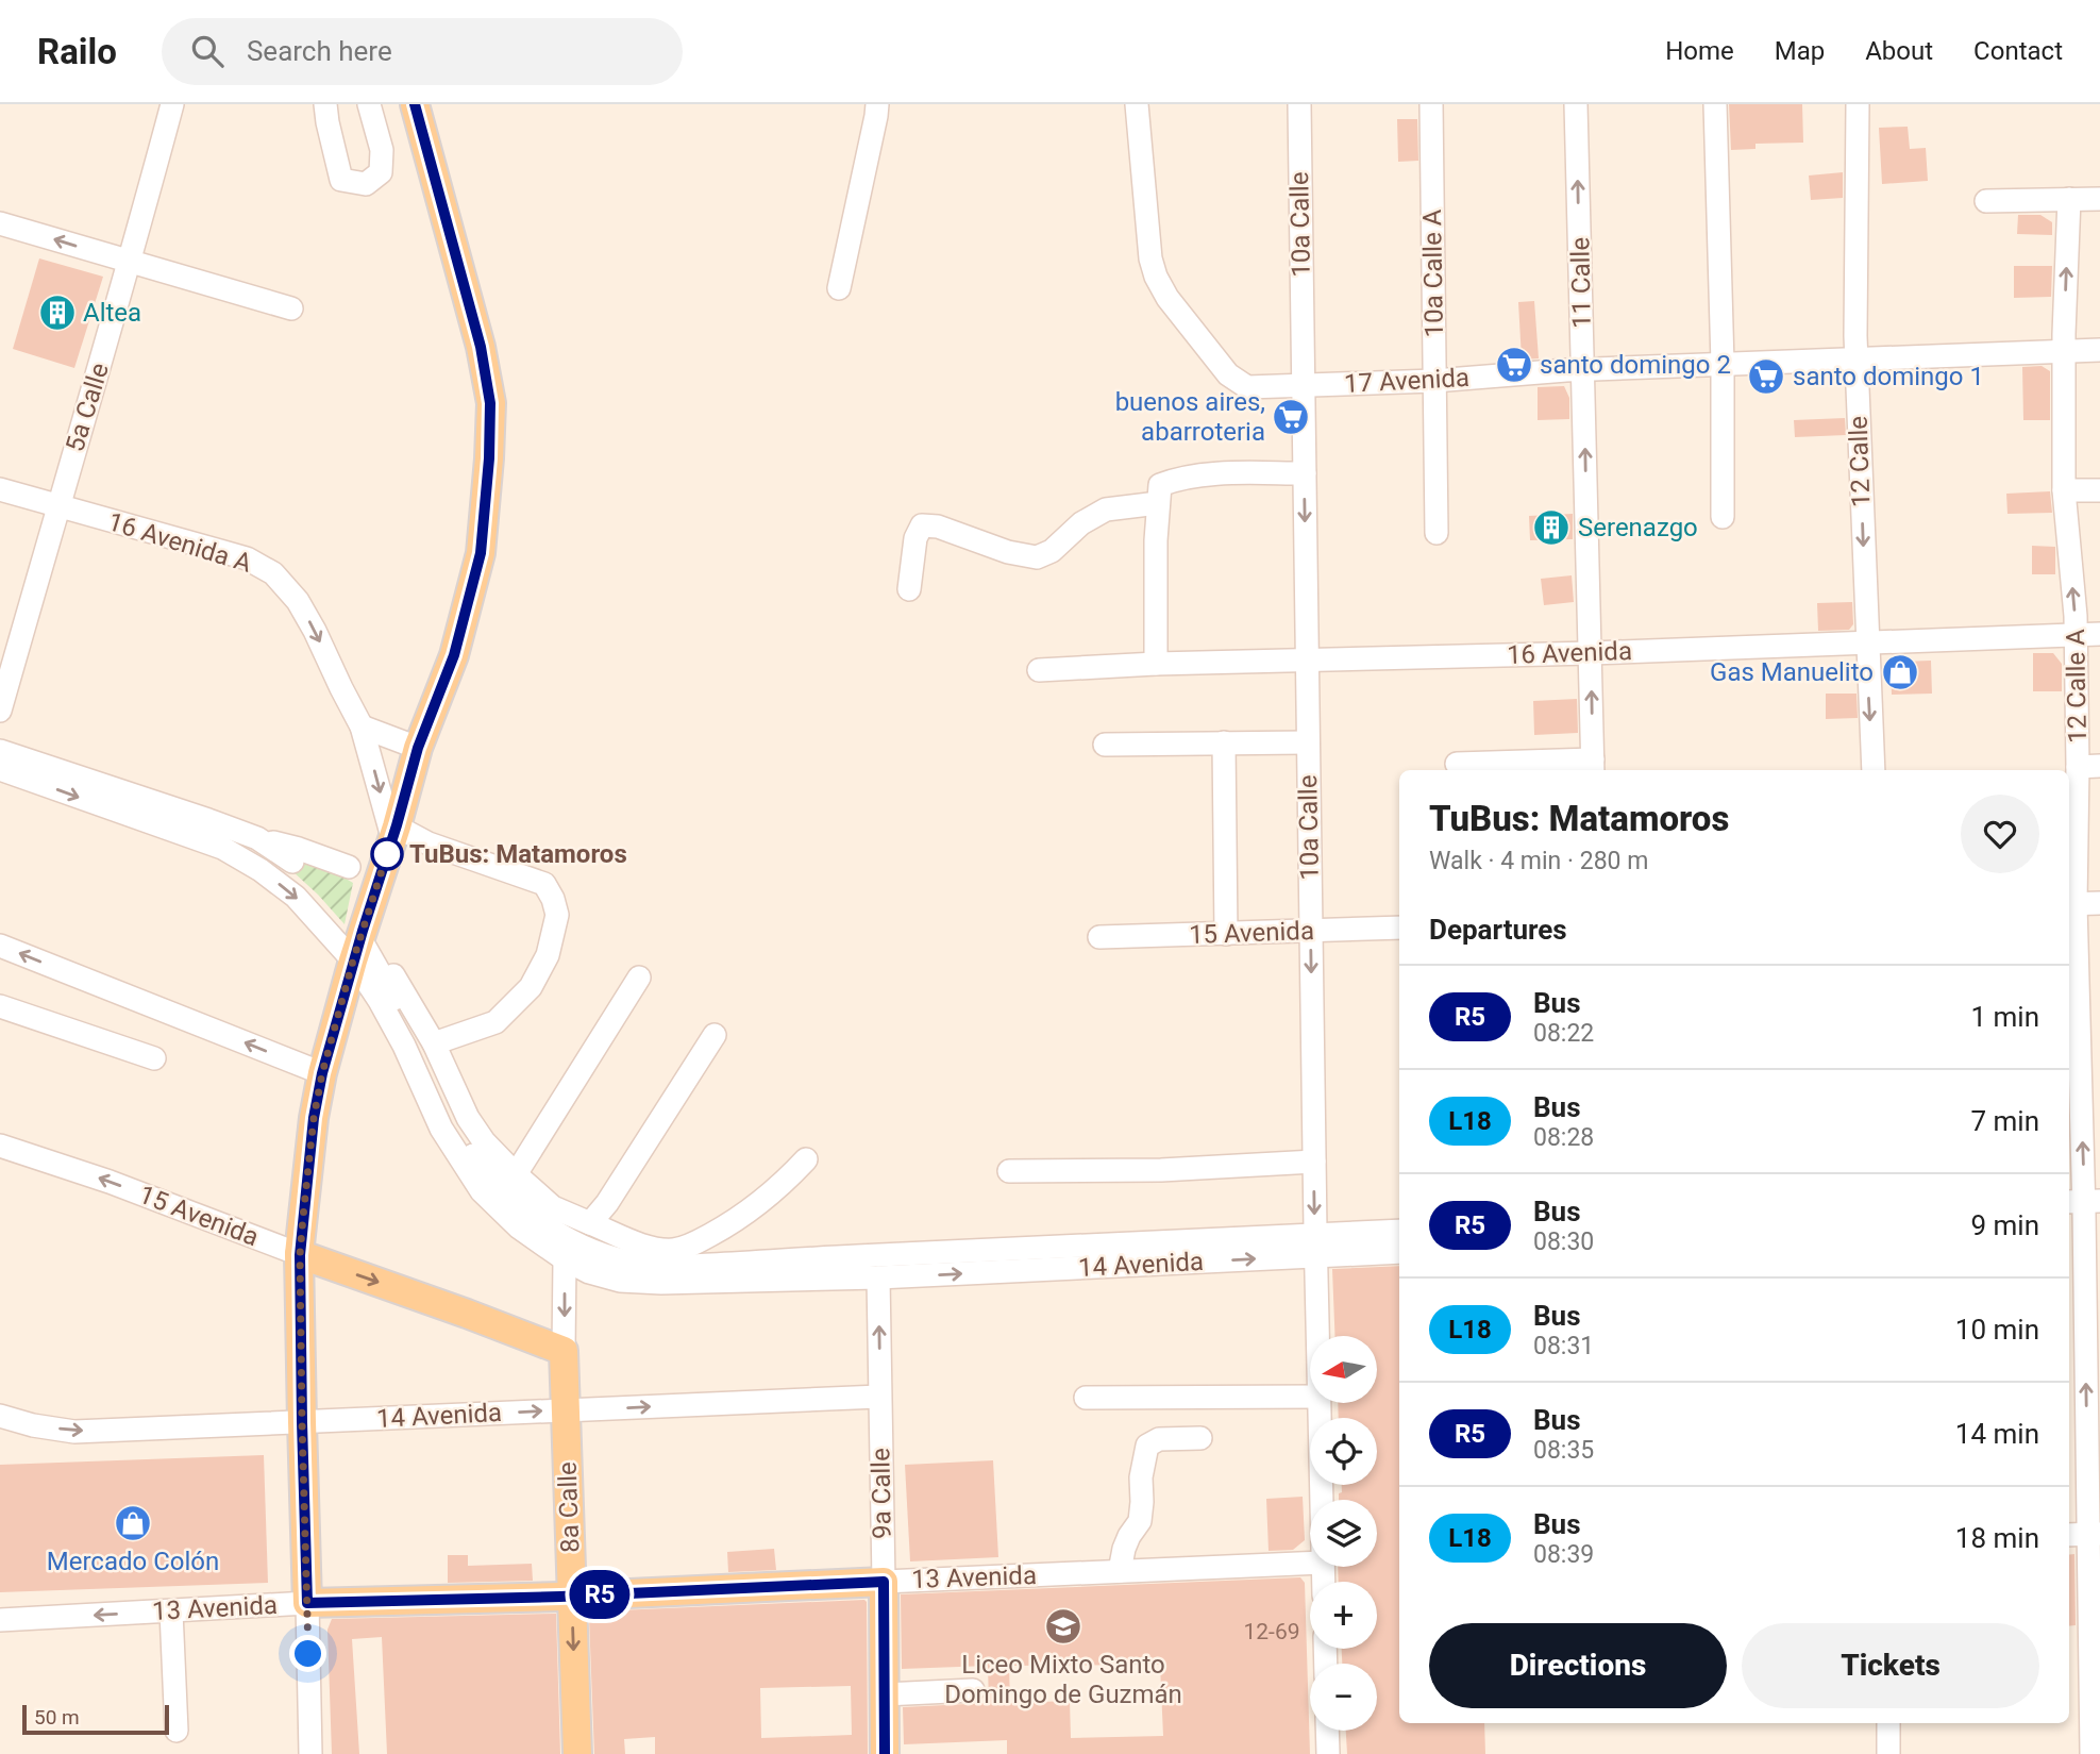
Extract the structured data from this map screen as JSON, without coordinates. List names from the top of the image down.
{
  "streets": {
    "main road": [
      "15 Avenida",
      "9a Calle",
      "8a Calle",
      "13 Avenida"
    ],
    "street": [
      "10a Calle",
      "10a Calle A",
      "11 Calle",
      "17 Avenida",
      "5a Calle",
      "12 Calle",
      "16 Avenida A",
      "16 Avenida",
      "12 Calle A",
      "14 Avenida"
    ]
  },
  "crossings": [
    ["10a Calle", "17 Avenida"],
    ["10a Calle", "16 Avenida"],
    ["10a Calle", "15 Avenida"],
    ["10a Calle", "14 Avenida"],
    ["10a Calle A", "17 Avenida"],
    ["11 Calle", "17 Avenida"],
    ["11 Calle", "16 Avenida"],
    ["17 Avenida", "12 Calle"],
    ["17 Avenida", "12 Calle A"],
    ["5a Calle", "16 Avenida A"],
    ["12 Calle", "16 Avenida"],
    ["16 Avenida", "12 Calle A"],
    ["15 Avenida", "8a Calle"],
    ["14 Avenida", "9a Calle"],
    ["14 Avenida", "8a Calle"],
    ["9a Calle", "13 Avenida"],
    ["8a Calle", "13 Avenida"]
  ],
  "one_way": ["12 Calle A", "8a Calle"],
  "places": {
    "building": ["Altea", "Serenazgo"],
    "supermarket": ["santo domingo 2", "santo domingo 1", "buenos aires, abarroteria"],
    "shop": ["Gas Manuelito", "Mercado Colón"],
    "other": ["TuBus: Matamoros"],
    "school or university": ["Liceo Mixto Santo Domingo de Guzmán"]
  },
  "lines": ["bus line R5"],
  "house_numbers": ["12-69"],
  "scale_bar": "50 m",
  "north": "left",
  "page": {
    "header": "Railo",
    "search": "Search here",
    "nav": [
      "Home",
      "Map",
      "About",
      "Contact"
    ],
    "on_map": "R5",
    "heading": [
      ["TuBus: Matamoros", "Walk · 4 min · 280 m"],
      "Departures"
    ],
    "list": [
      {
        "mark": "R5",
        "name": "Bus",
        "note": "08:22",
        "value": "1 min"
      },
      {
        "mark": "L18",
        "name": "Bus",
        "note": "08:28",
        "value": "7 min"
      },
      {
        "mark": "R5",
        "name": "Bus",
        "note": "08:30",
        "value": "9 min"
      },
      {
        "mark": "L18",
        "name": "Bus",
        "note": "08:31",
        "value": "10 min"
      },
      {
        "mark": "R5",
        "name": "Bus",
        "note": "08:35",
        "value": "14 min"
      },
      {
        "mark": "L18",
        "name": "Bus",
        "note": "08:39",
        "value": "18 min"
      }
    ],
    "map_buttons": ["+", "−"],
    "buttons": ["Directions", "Tickets"],
    "scale": "50 m"
  }
}
